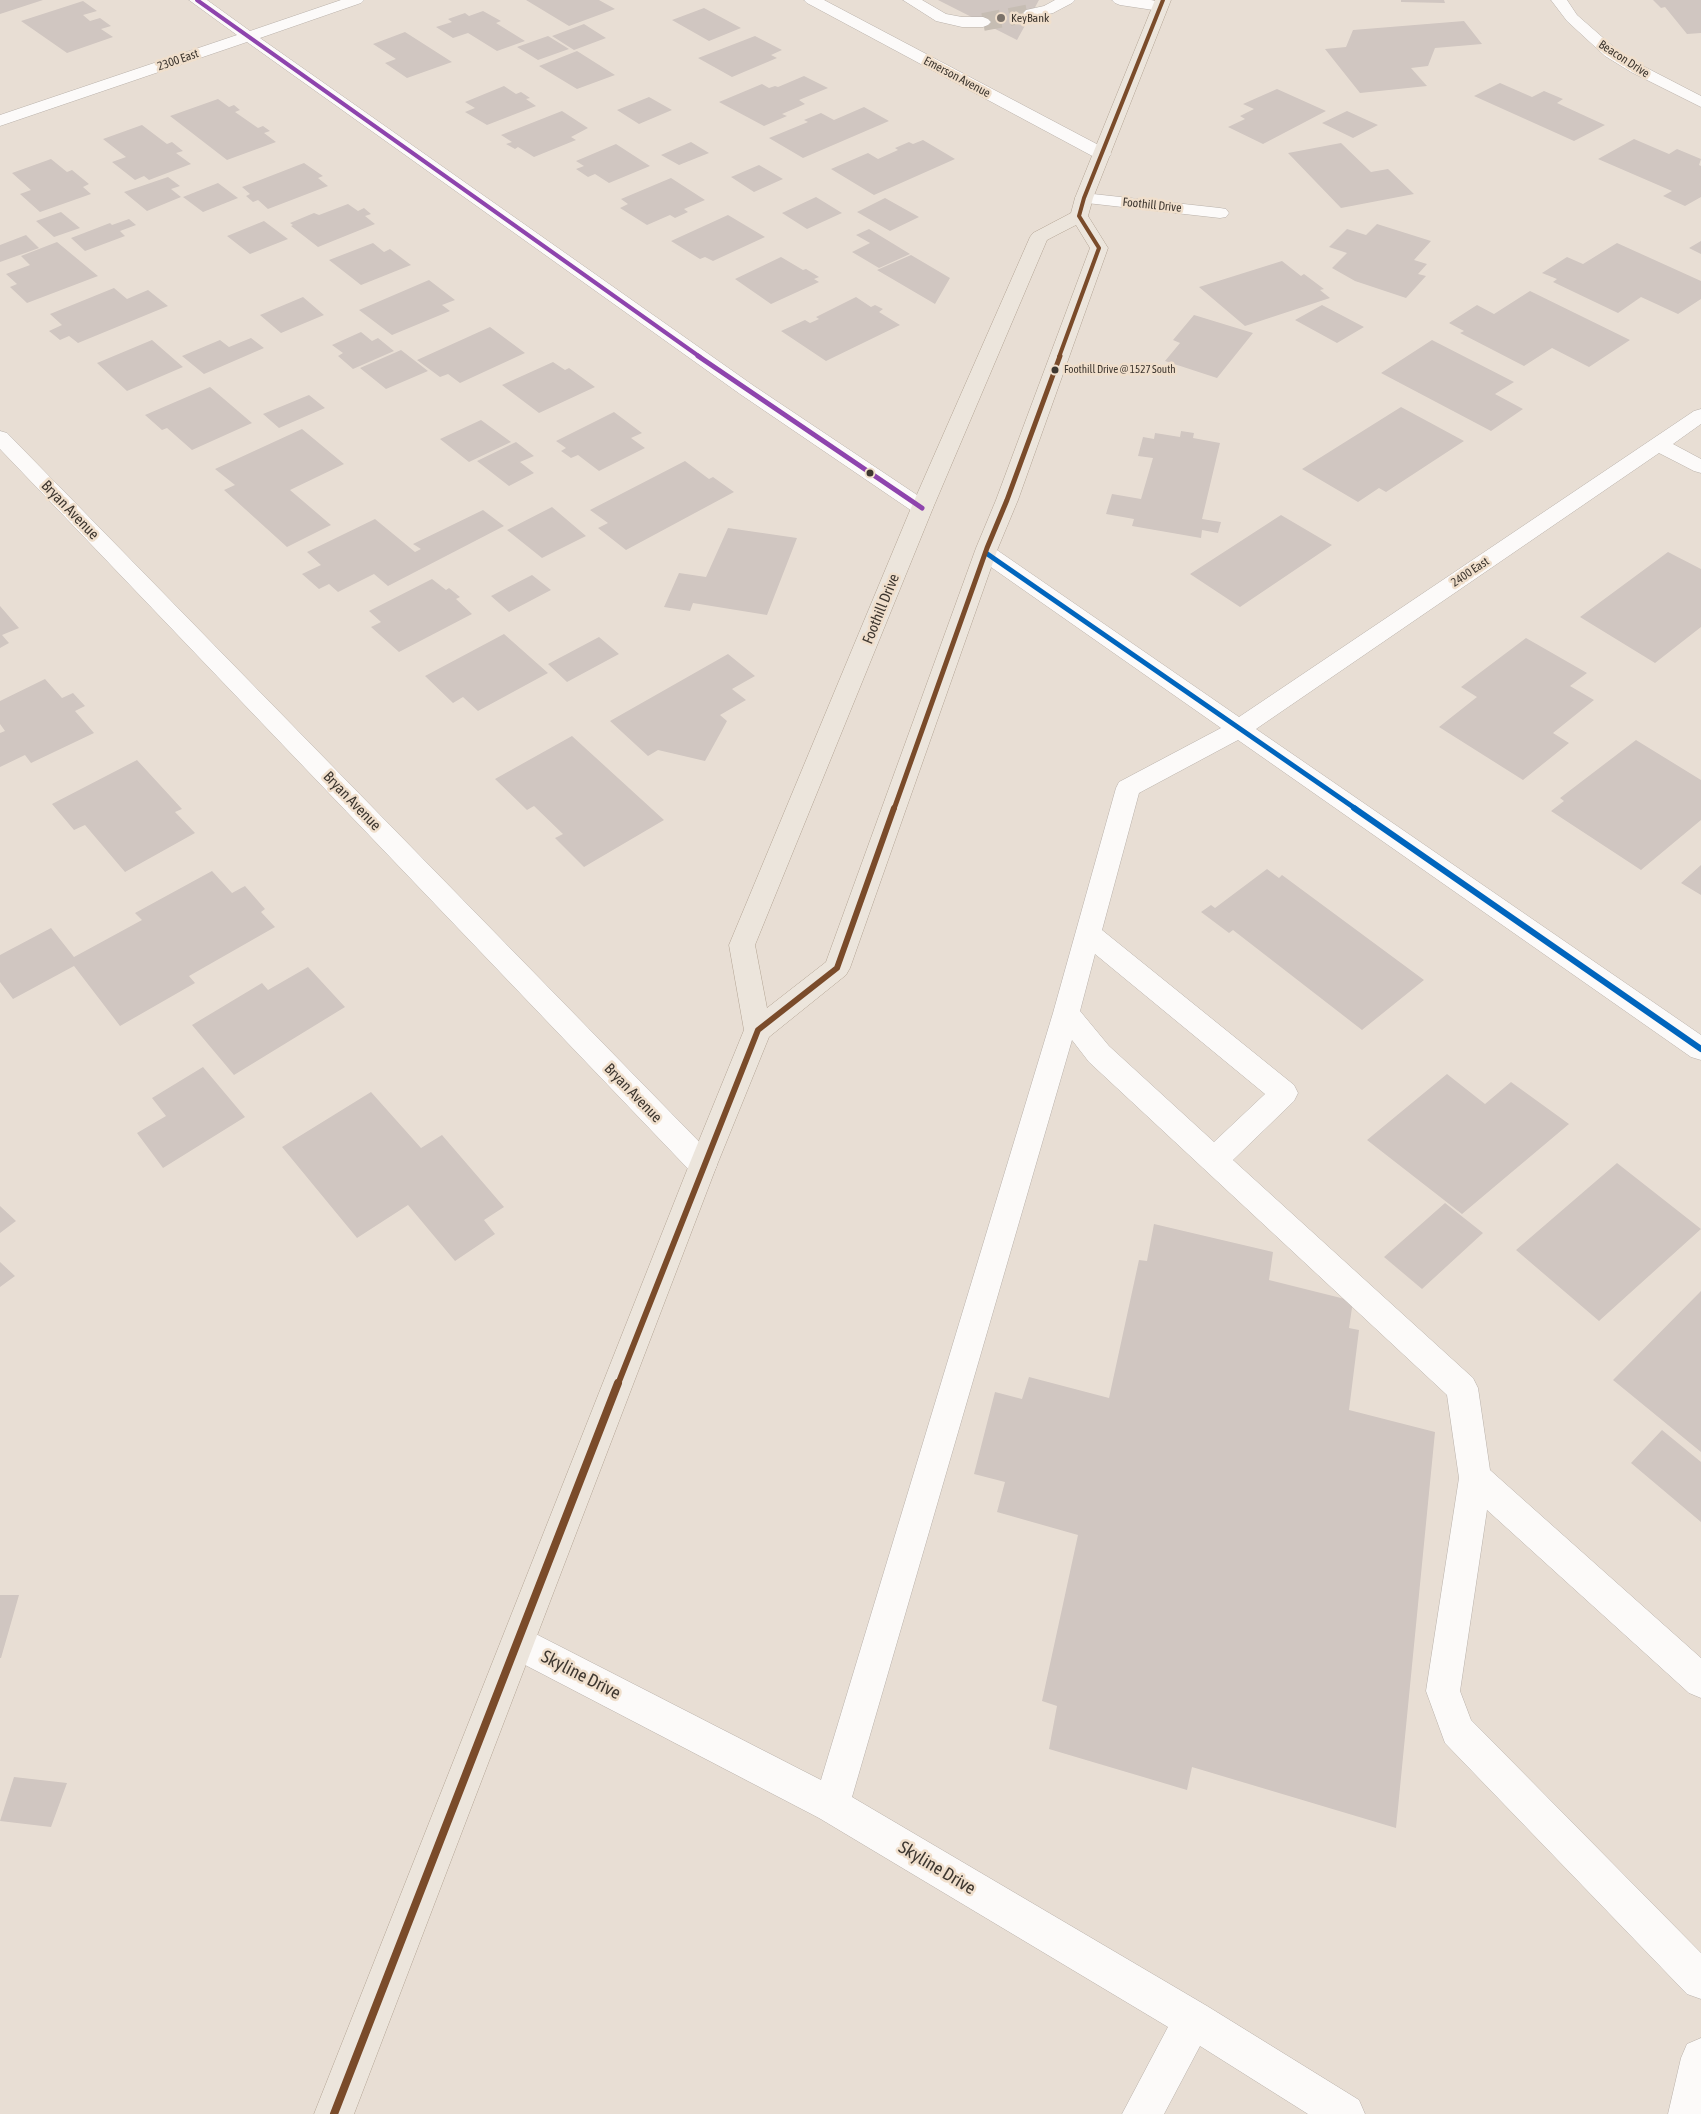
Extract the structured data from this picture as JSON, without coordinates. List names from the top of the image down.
{
  "streets": {
    "main road": ["Foothill Drive"],
    "street": [
      "Beacon Drive",
      "2300 East",
      "Emerson Avenue",
      "Bryan Avenue",
      "2400 East",
      "Skyline Drive"
    ]
  },
  "crossings": [
    ["2400 East", "Skyline Drive"]
  ],
  "places": ["KeyBank", "Foothill Drive @ 1527 South"]
}
